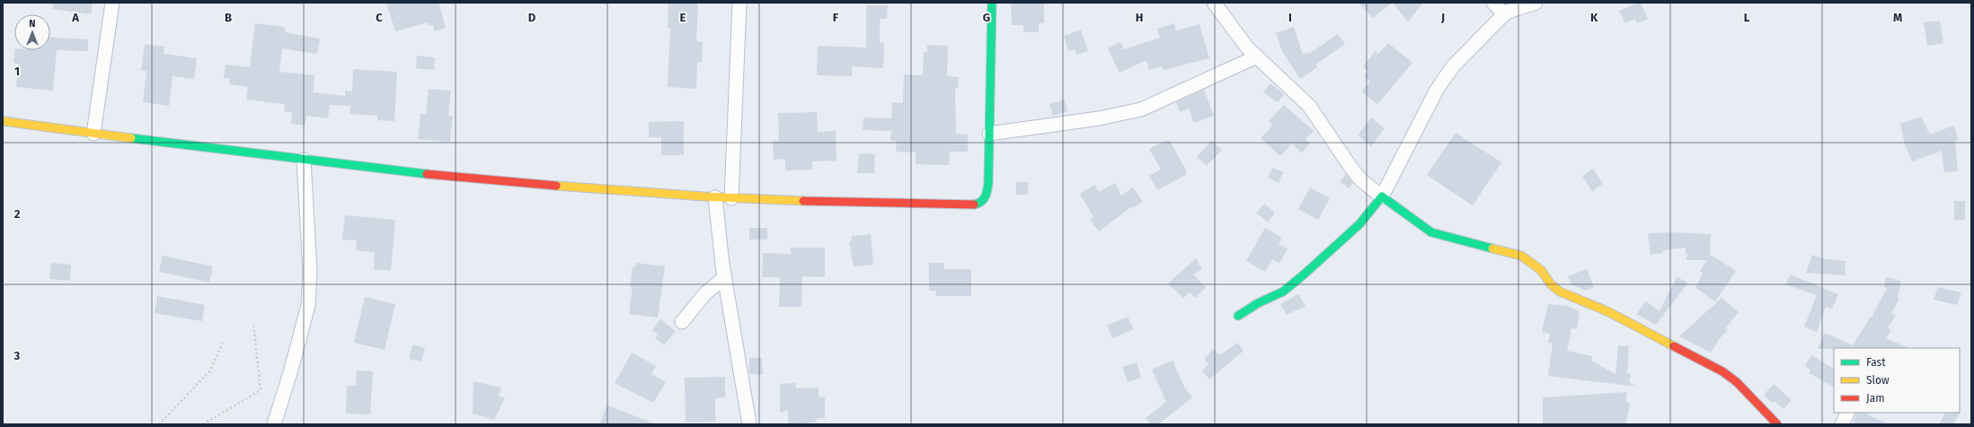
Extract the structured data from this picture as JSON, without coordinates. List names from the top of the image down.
{
  "legend": ["Fast", "Slow", "Jam"],
  "north": "top",
  "grid": {
    "columns": [
      "A",
      "B",
      "C",
      "D",
      "E",
      "F",
      "G",
      "H",
      "I",
      "J",
      "K",
      "L",
      "M"
    ],
    "rows": ["1", "2", "3"]
  }
}
